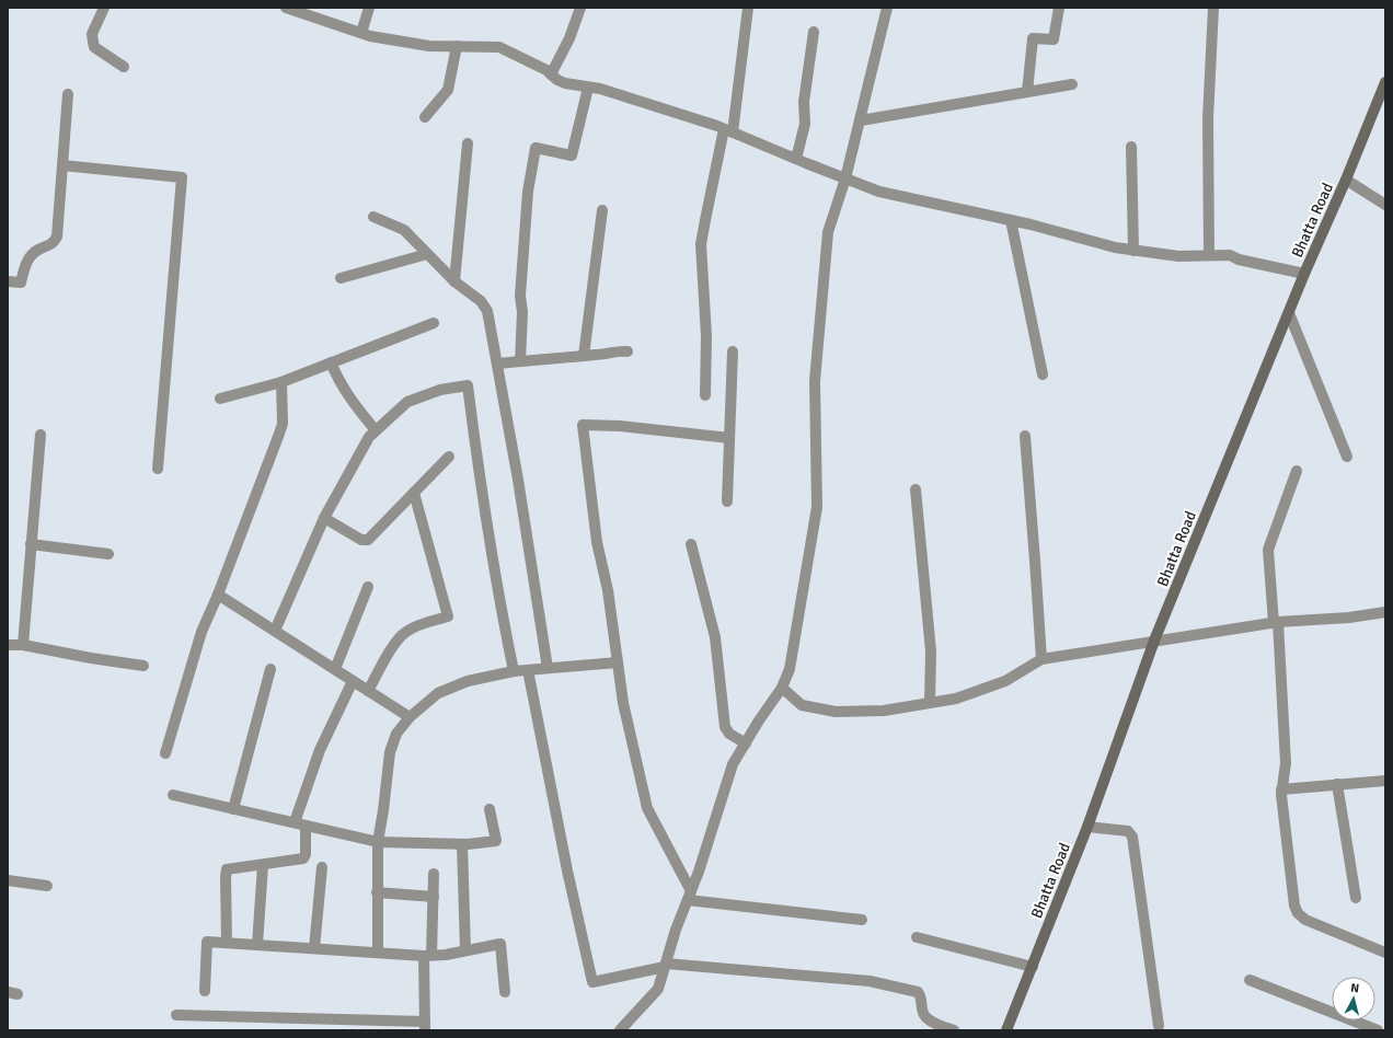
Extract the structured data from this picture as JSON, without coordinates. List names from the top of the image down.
{
  "streets": {
    "main road": ["Bhatta Road"]
  },
  "north": "top"
}
